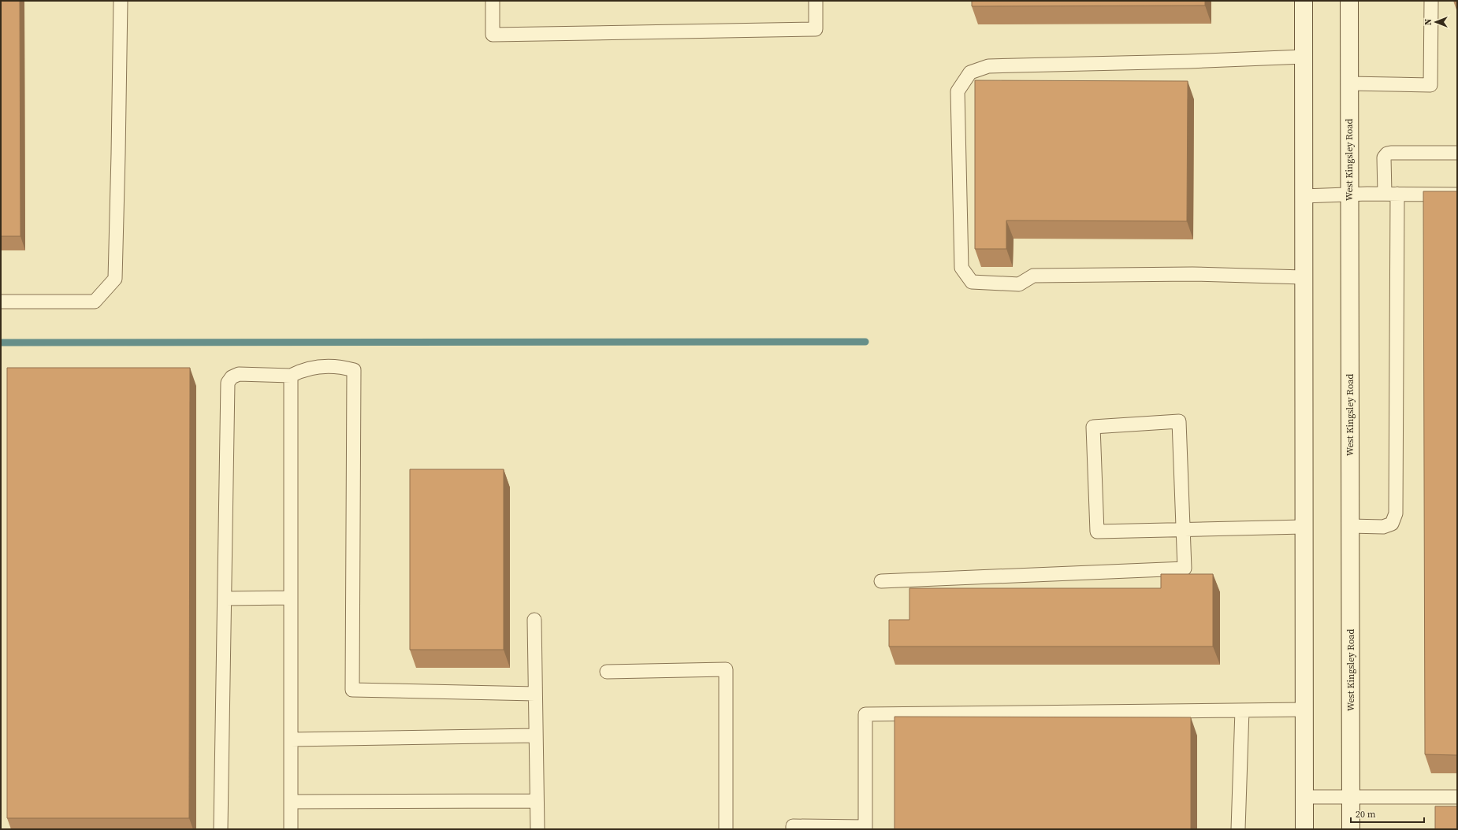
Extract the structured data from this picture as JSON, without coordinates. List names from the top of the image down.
{
  "streets": {
    "main road": ["West Kingsley Road"]
  },
  "scale_bar": "20 m",
  "north": "left"
}
